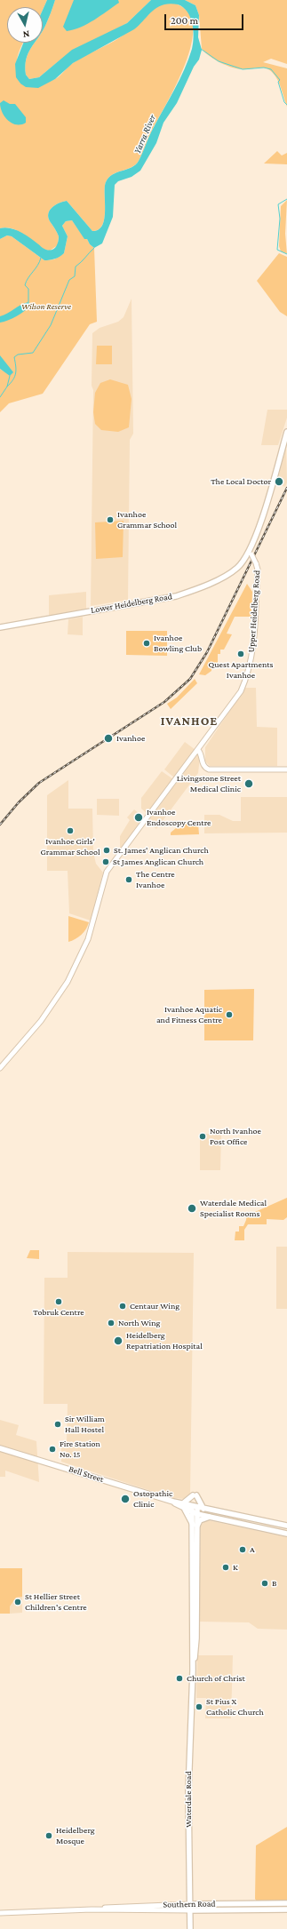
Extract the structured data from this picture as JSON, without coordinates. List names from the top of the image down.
{
  "streets": {
    "main road": [
      "Lower Heidelberg Road",
      "Upper Heidelberg Road",
      "Bell Street",
      "Waterdale Road",
      "Southern Road"
    ]
  },
  "crossings": [
    ["Lower Heidelberg Road", "Upper Heidelberg Road"],
    ["Bell Street", "Waterdale Road"],
    ["Waterdale Road", "Southern Road"]
  ],
  "districts": ["IVANHOE"],
  "water": ["Yarra River"],
  "parks": ["Wilson Reserve"],
  "places": [
    "The Local Doctor",
    "Ivanhoe Grammar School",
    "Ivanhoe Bowling Club",
    "Quest Apartments Ivanhoe",
    "Ivanhoe",
    "Livingstone Street Medical Clinic",
    "Ivanhoe Endoscopy Centre",
    "Ivanhoe Girls' Grammar School",
    "St. James' Anglican Church",
    "St James Anglican Church",
    "The Centre Ivanhoe",
    "Ivanhoe Aquatic and Fitness Centre",
    "North Ivanhoe Post Office",
    "Waterdale Medical Specialist Rooms",
    "Tobruk Centre",
    "Centaur Wing",
    "North Wing",
    "Heidelberg Repatriation Hospital",
    "Sir William Hall Hostel",
    "Fire Station No. 15",
    "Ostopathic Clinic",
    "A",
    "K",
    "B",
    "St Hellier Street Children's Centre",
    "Church of Christ",
    "St Pius X Catholic Church",
    "Heidelberg Mosque"
  ],
  "scale_bar": "200 m",
  "north": "bottom"
}
